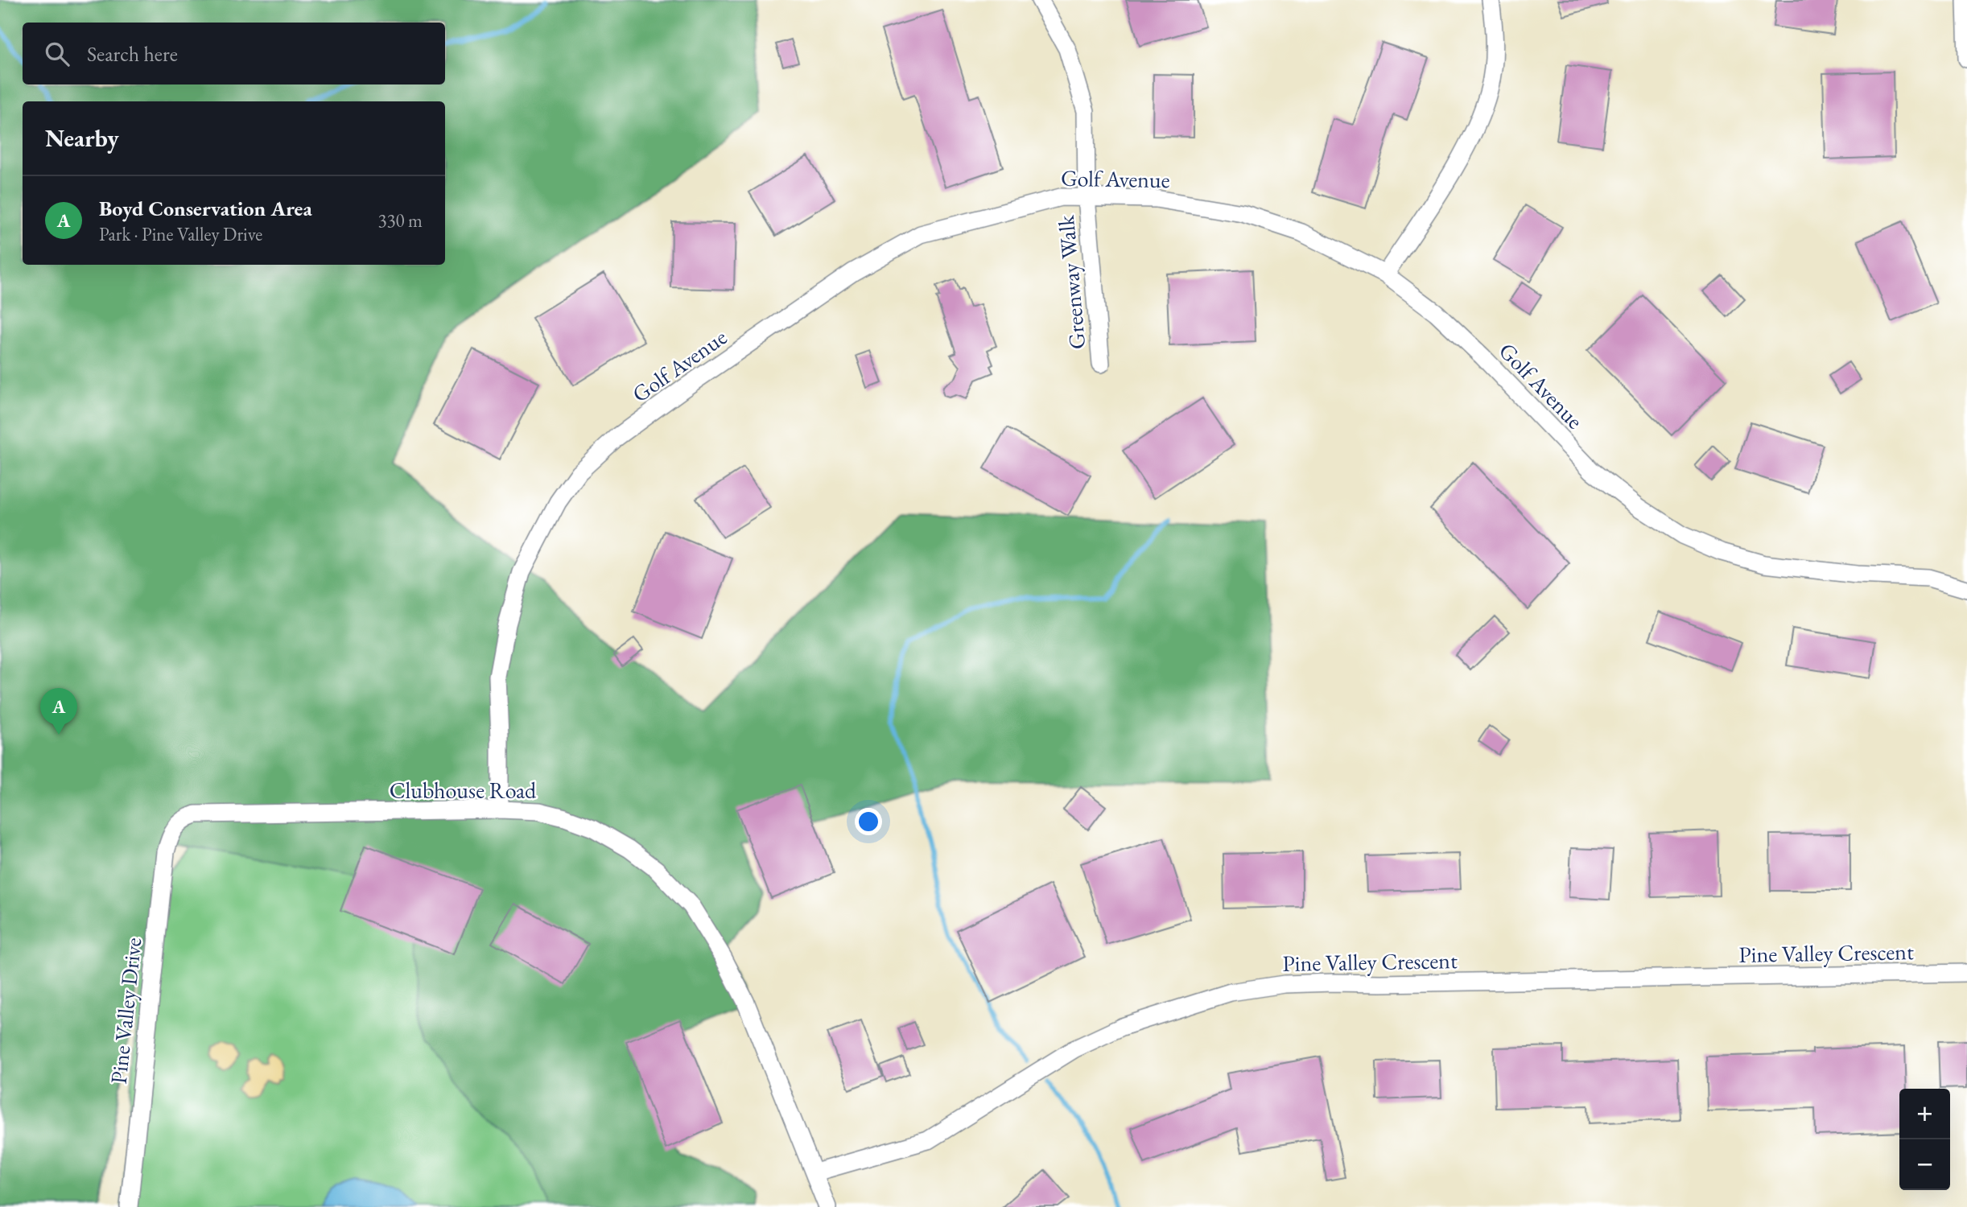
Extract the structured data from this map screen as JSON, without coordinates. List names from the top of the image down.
{
  "streets": {
    "street": [
      "Golf Avenue",
      "Greenway Walk",
      "Clubhouse Road",
      "Pine Valley Crescent",
      "Pine Valley Drive"
    ]
  },
  "crossings": [
    ["Golf Avenue", "Greenway Walk"],
    ["Golf Avenue", "Clubhouse Road"],
    ["Clubhouse Road", "Pine Valley Crescent"],
    ["Clubhouse Road", "Pine Valley Drive"]
  ],
  "page": {
    "search": "Search here",
    "heading": "Nearby",
    "list": [
      {
        "mark": "A",
        "name": "Boyd Conservation Area",
        "note": "Park · Pine Valley Drive",
        "value": "330 m"
      }
    ],
    "pins": "A",
    "map_buttons": ["+", "−"]
  }
}
